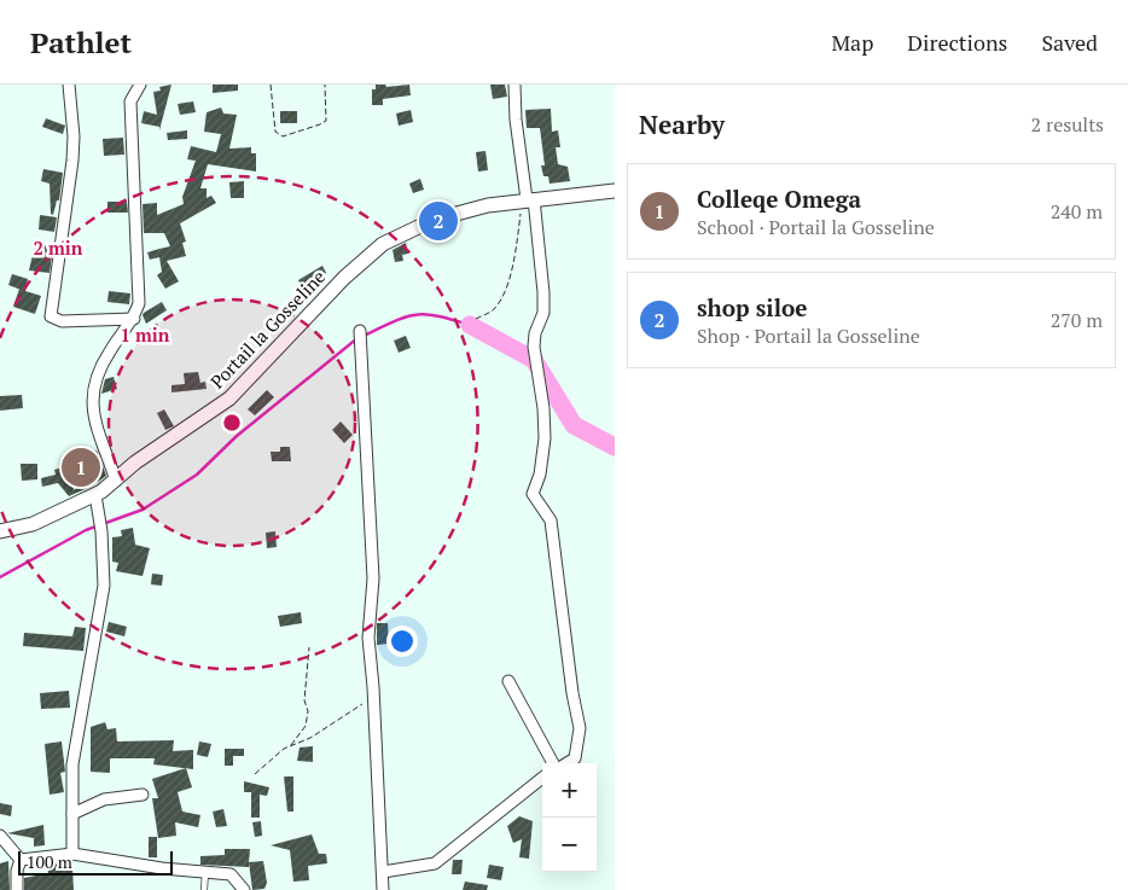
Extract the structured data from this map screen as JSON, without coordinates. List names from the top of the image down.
{
  "streets": {
    "street": ["Portail la Gosseline"]
  },
  "scale_bar": "100 m",
  "page": {
    "header": "Pathlet",
    "nav": ["Map", "Directions", "Saved"],
    "heading": ["Nearby", "2 results"],
    "list": [
      {
        "mark": "1",
        "name": "Colleqe Omega",
        "note": "School · Portail la Gosseline",
        "value": "240 m"
      },
      {
        "mark": "2",
        "name": "shop siloe",
        "note": "Shop · Portail la Gosseline",
        "value": "270 m"
      }
    ],
    "pins": ["2", "1"],
    "map_buttons": ["+", "−"],
    "scale": "100 m"
  },
  "rings": ["2 min", "1 min"]
}
